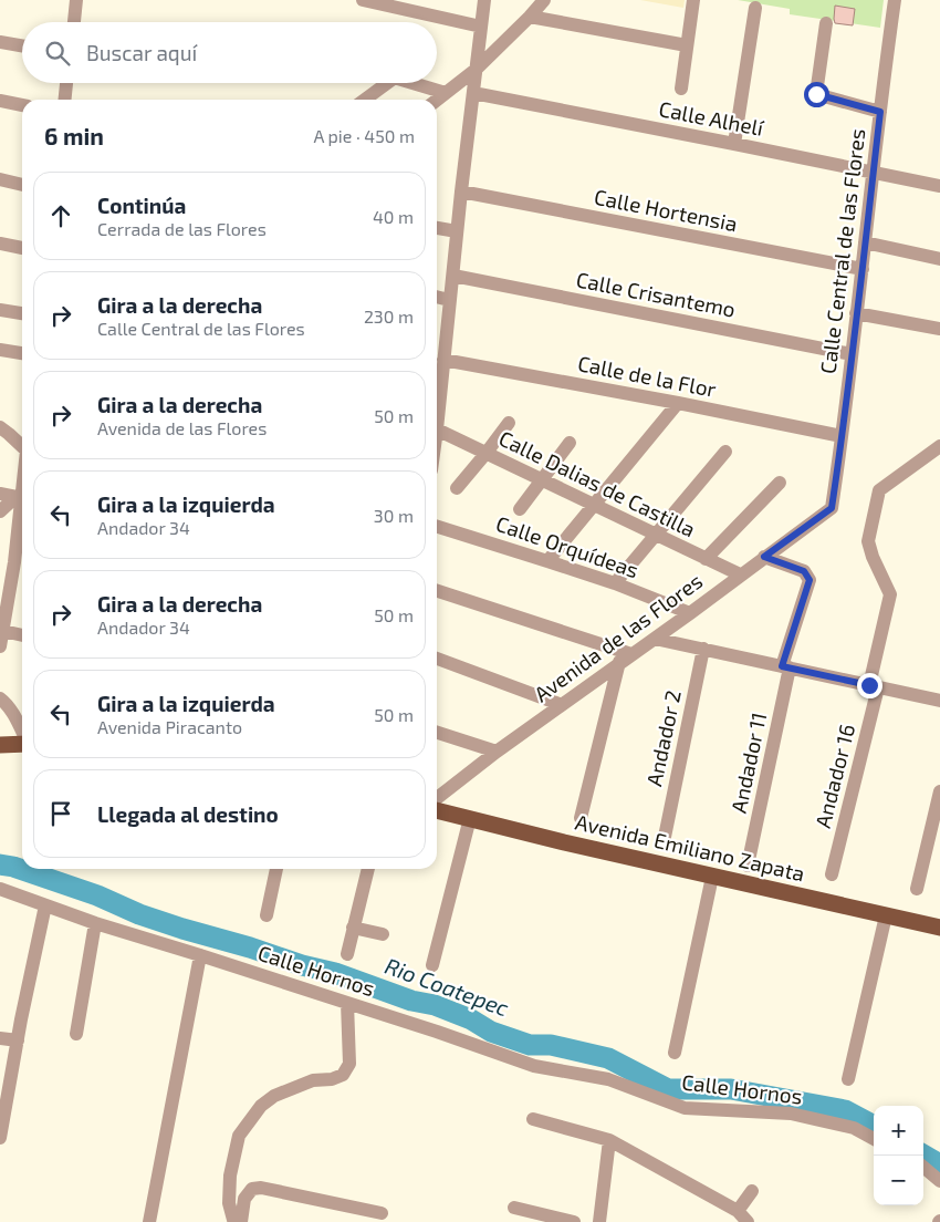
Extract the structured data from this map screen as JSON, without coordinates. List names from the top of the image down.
{
  "streets": {
    "main road": ["Avenida Emiliano Zapata"],
    "street": [
      "Calle Alhelí",
      "Calle Hortensia",
      "Calle Central de las Flores",
      "Calle Crisantemo",
      "Calle de la Flor",
      "Calle Dalias de Castilla",
      "Calle Orquídeas",
      "Avenida de las Flores",
      "Andador 2",
      "Andador 11",
      "Andador 16",
      "Calle Hornos"
    ]
  },
  "crossings": [
    ["Calle Alhelí", "Calle Central de las Flores"],
    ["Calle Hortensia", "Calle Central de las Flores"],
    ["Calle Central de las Flores", "Calle Crisantemo"],
    ["Calle Central de las Flores", "Calle de la Flor"],
    ["Calle Central de las Flores", "Avenida de las Flores"],
    ["Calle Dalias de Castilla", "Avenida de las Flores"],
    ["Calle Orquídeas", "Avenida de las Flores"],
    ["Avenida de las Flores", "Andador 11"]
  ],
  "water": ["Rio Coatepec"],
  "page": {
    "search": "Buscar aquí",
    "heading": ["6 min", "A pie · 450 m"],
    "list": [
      ["Continúa", "Cerrada de las Flores", "40 m"],
      ["Gira a la derecha", "Calle Central de las Flores", "230 m"],
      ["Gira a la derecha", "Avenida de las Flores", "50 m"],
      ["Gira a la izquierda", "Andador 34", "30 m"],
      ["Gira a la derecha", "Andador 34", "50 m"],
      ["Gira a la izquierda", "Avenida Piracanto", "50 m"],
      "Llegada al destino"
    ],
    "map_buttons": ["+", "−"]
  }
}
